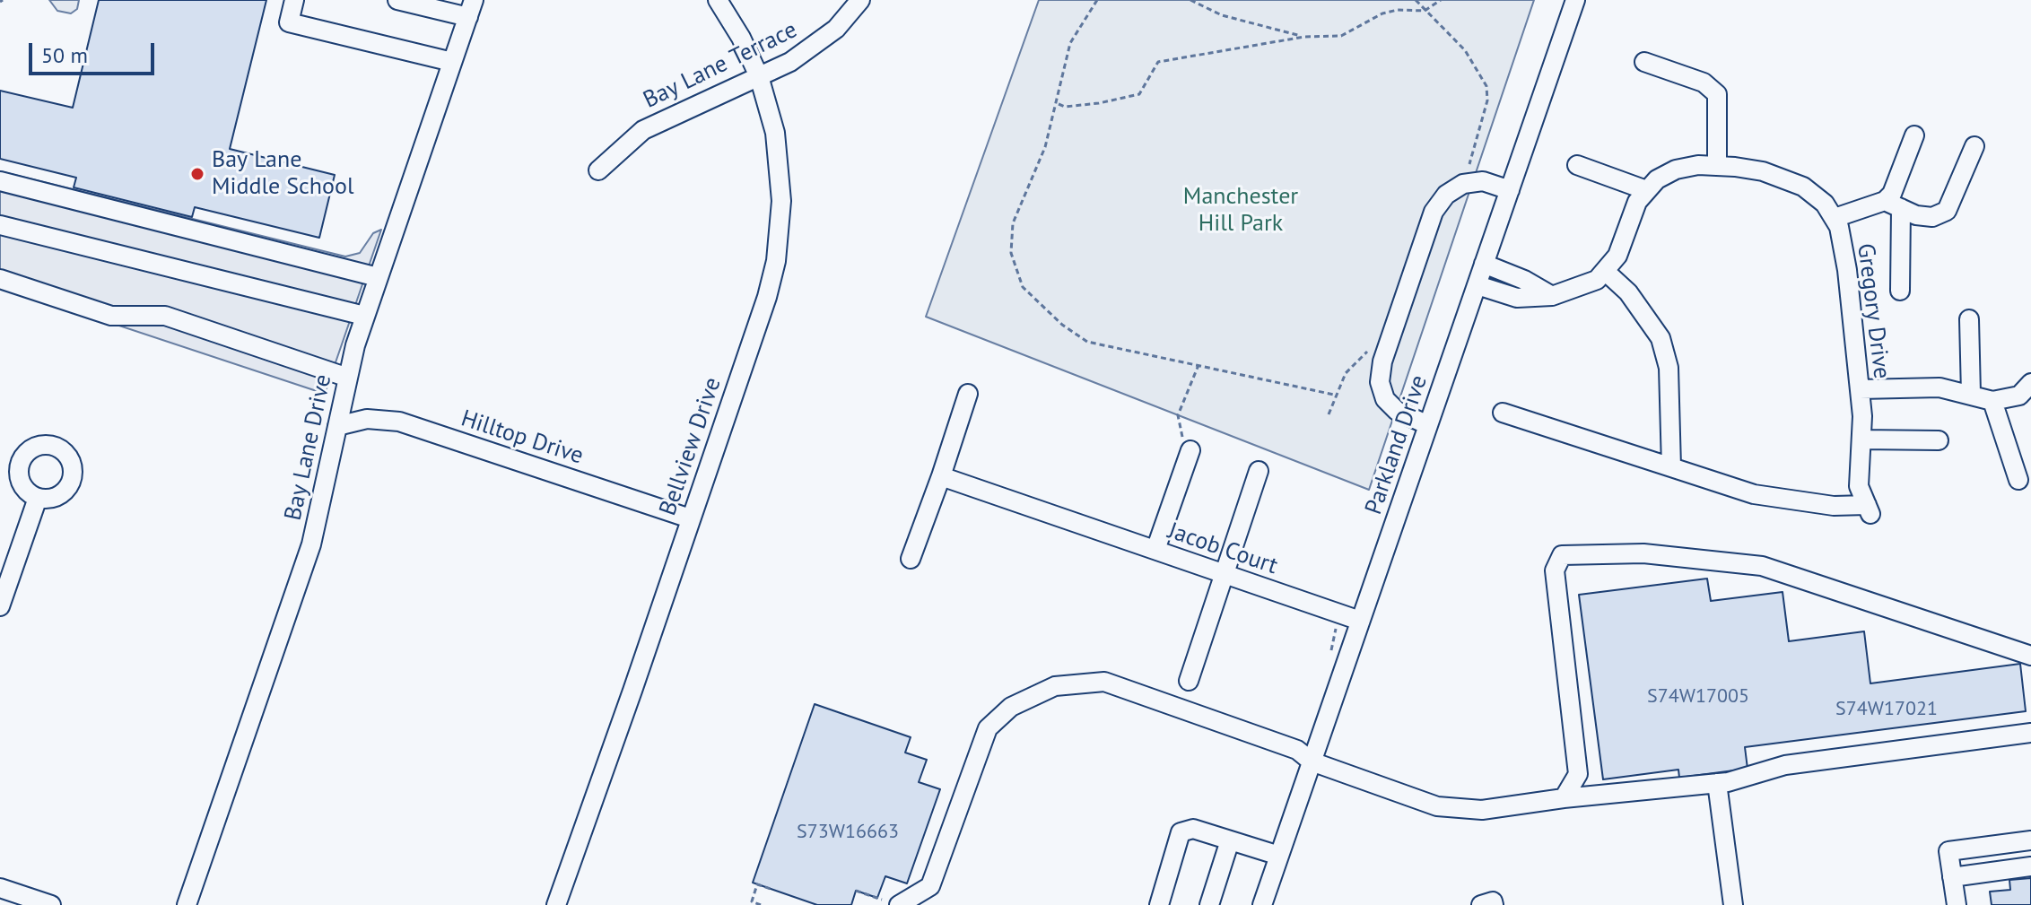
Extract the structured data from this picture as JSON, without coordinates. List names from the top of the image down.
{
  "streets": {
    "street": [
      "Bay Lane Terrace",
      "Gregory Drive",
      "Hilltop Drive",
      "Parkland Drive",
      "Bellview Drive",
      "Bay Lane Drive",
      "Jacob Court"
    ]
  },
  "crossings": [
    ["Bay Lane Terrace", "Bellview Drive"],
    ["Hilltop Drive", "Bellview Drive"],
    ["Hilltop Drive", "Bay Lane Drive"],
    ["Parkland Drive", "Jacob Court"]
  ],
  "parks": ["Manchester Hill Park"],
  "places": ["Bay Lane Middle School"],
  "house_numbers": ["S74W17005", "S74W17021", "S73W16663"],
  "scale_bar": "50 m"
}
